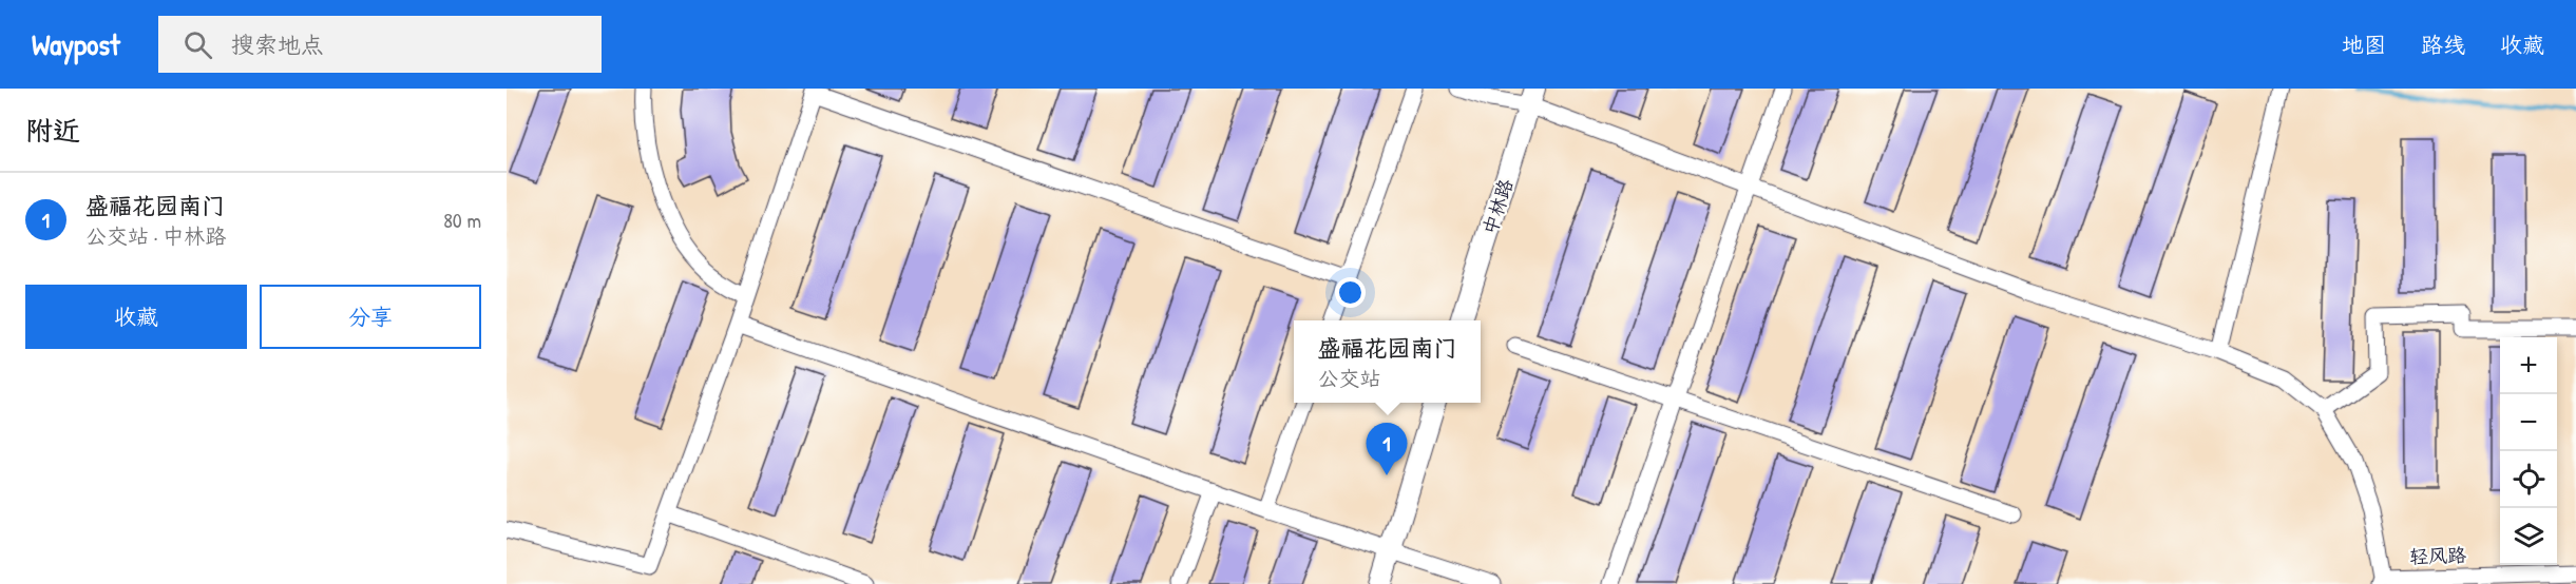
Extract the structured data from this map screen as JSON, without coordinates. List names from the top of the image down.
{
  "streets": {
    "main road": ["中林路"],
    "street": ["轻风路"]
  },
  "page": {
    "header": "Waypost",
    "search": "搜索地点",
    "nav": ["地图", "路线", "收藏"],
    "heading": "附近",
    "list": [
      {
        "mark": "1",
        "name": "盛福花园南门",
        "note": "公交站 · 中林路",
        "value": "80 m"
      }
    ],
    "buttons": ["收藏", "分享"],
    "popup": ["盛福花园南门", "公交站"],
    "map_buttons": ["+", "−"],
    "pins": "1"
  }
}
